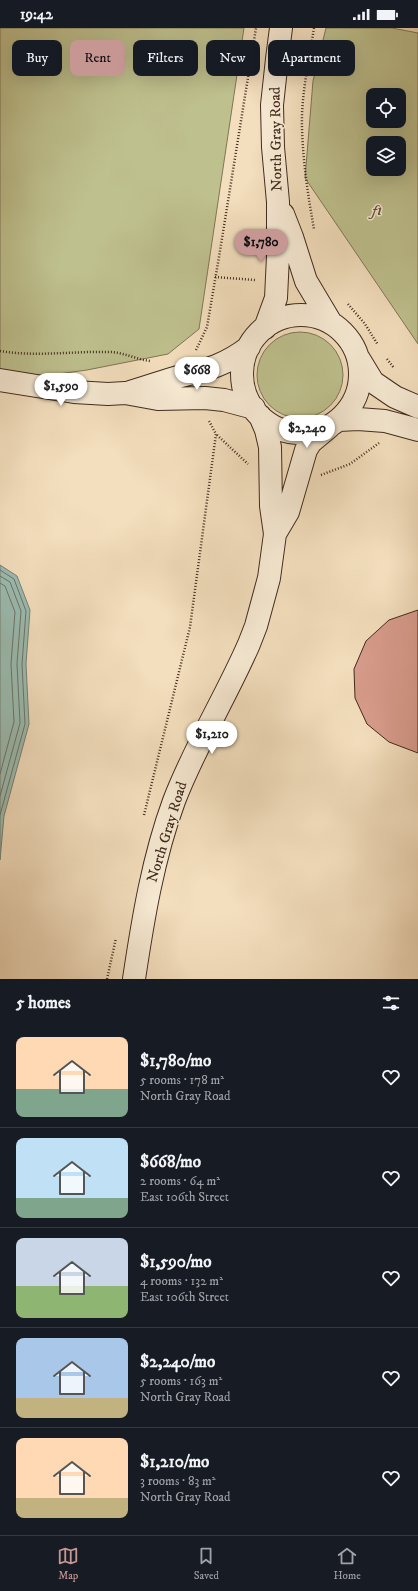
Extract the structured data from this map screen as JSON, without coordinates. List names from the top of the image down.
{
  "streets": {
    "street": ["North Gray Road"]
  },
  "parks": ["f1"],
  "page": {
    "status": "19:42",
    "chip": [
      "Buy",
      "Rent",
      "Filters",
      "New",
      "Apartment"
    ],
    "price": [
      "$1,780",
      "$668",
      "$1,590",
      "$2,240",
      "$1,210"
    ],
    "heading": "5 homes",
    "list": [
      {
        "name": "$1,780/mo",
        "note": "5 rooms · 178 m² · North Gray Road"
      },
      {
        "name": "$668/mo",
        "note": "2 rooms · 64 m² · East 106th Street"
      },
      {
        "name": "$1,590/mo",
        "note": "4 rooms · 132 m² · East 106th Street"
      },
      {
        "name": "$2,240/mo",
        "note": "5 rooms · 163 m² · North Gray Road"
      },
      {
        "name": "$1,210/mo",
        "note": "3 rooms · 83 m² · North Gray Road"
      }
    ],
    "tabs": ["Map", "Saved", "Home"]
  }
}
